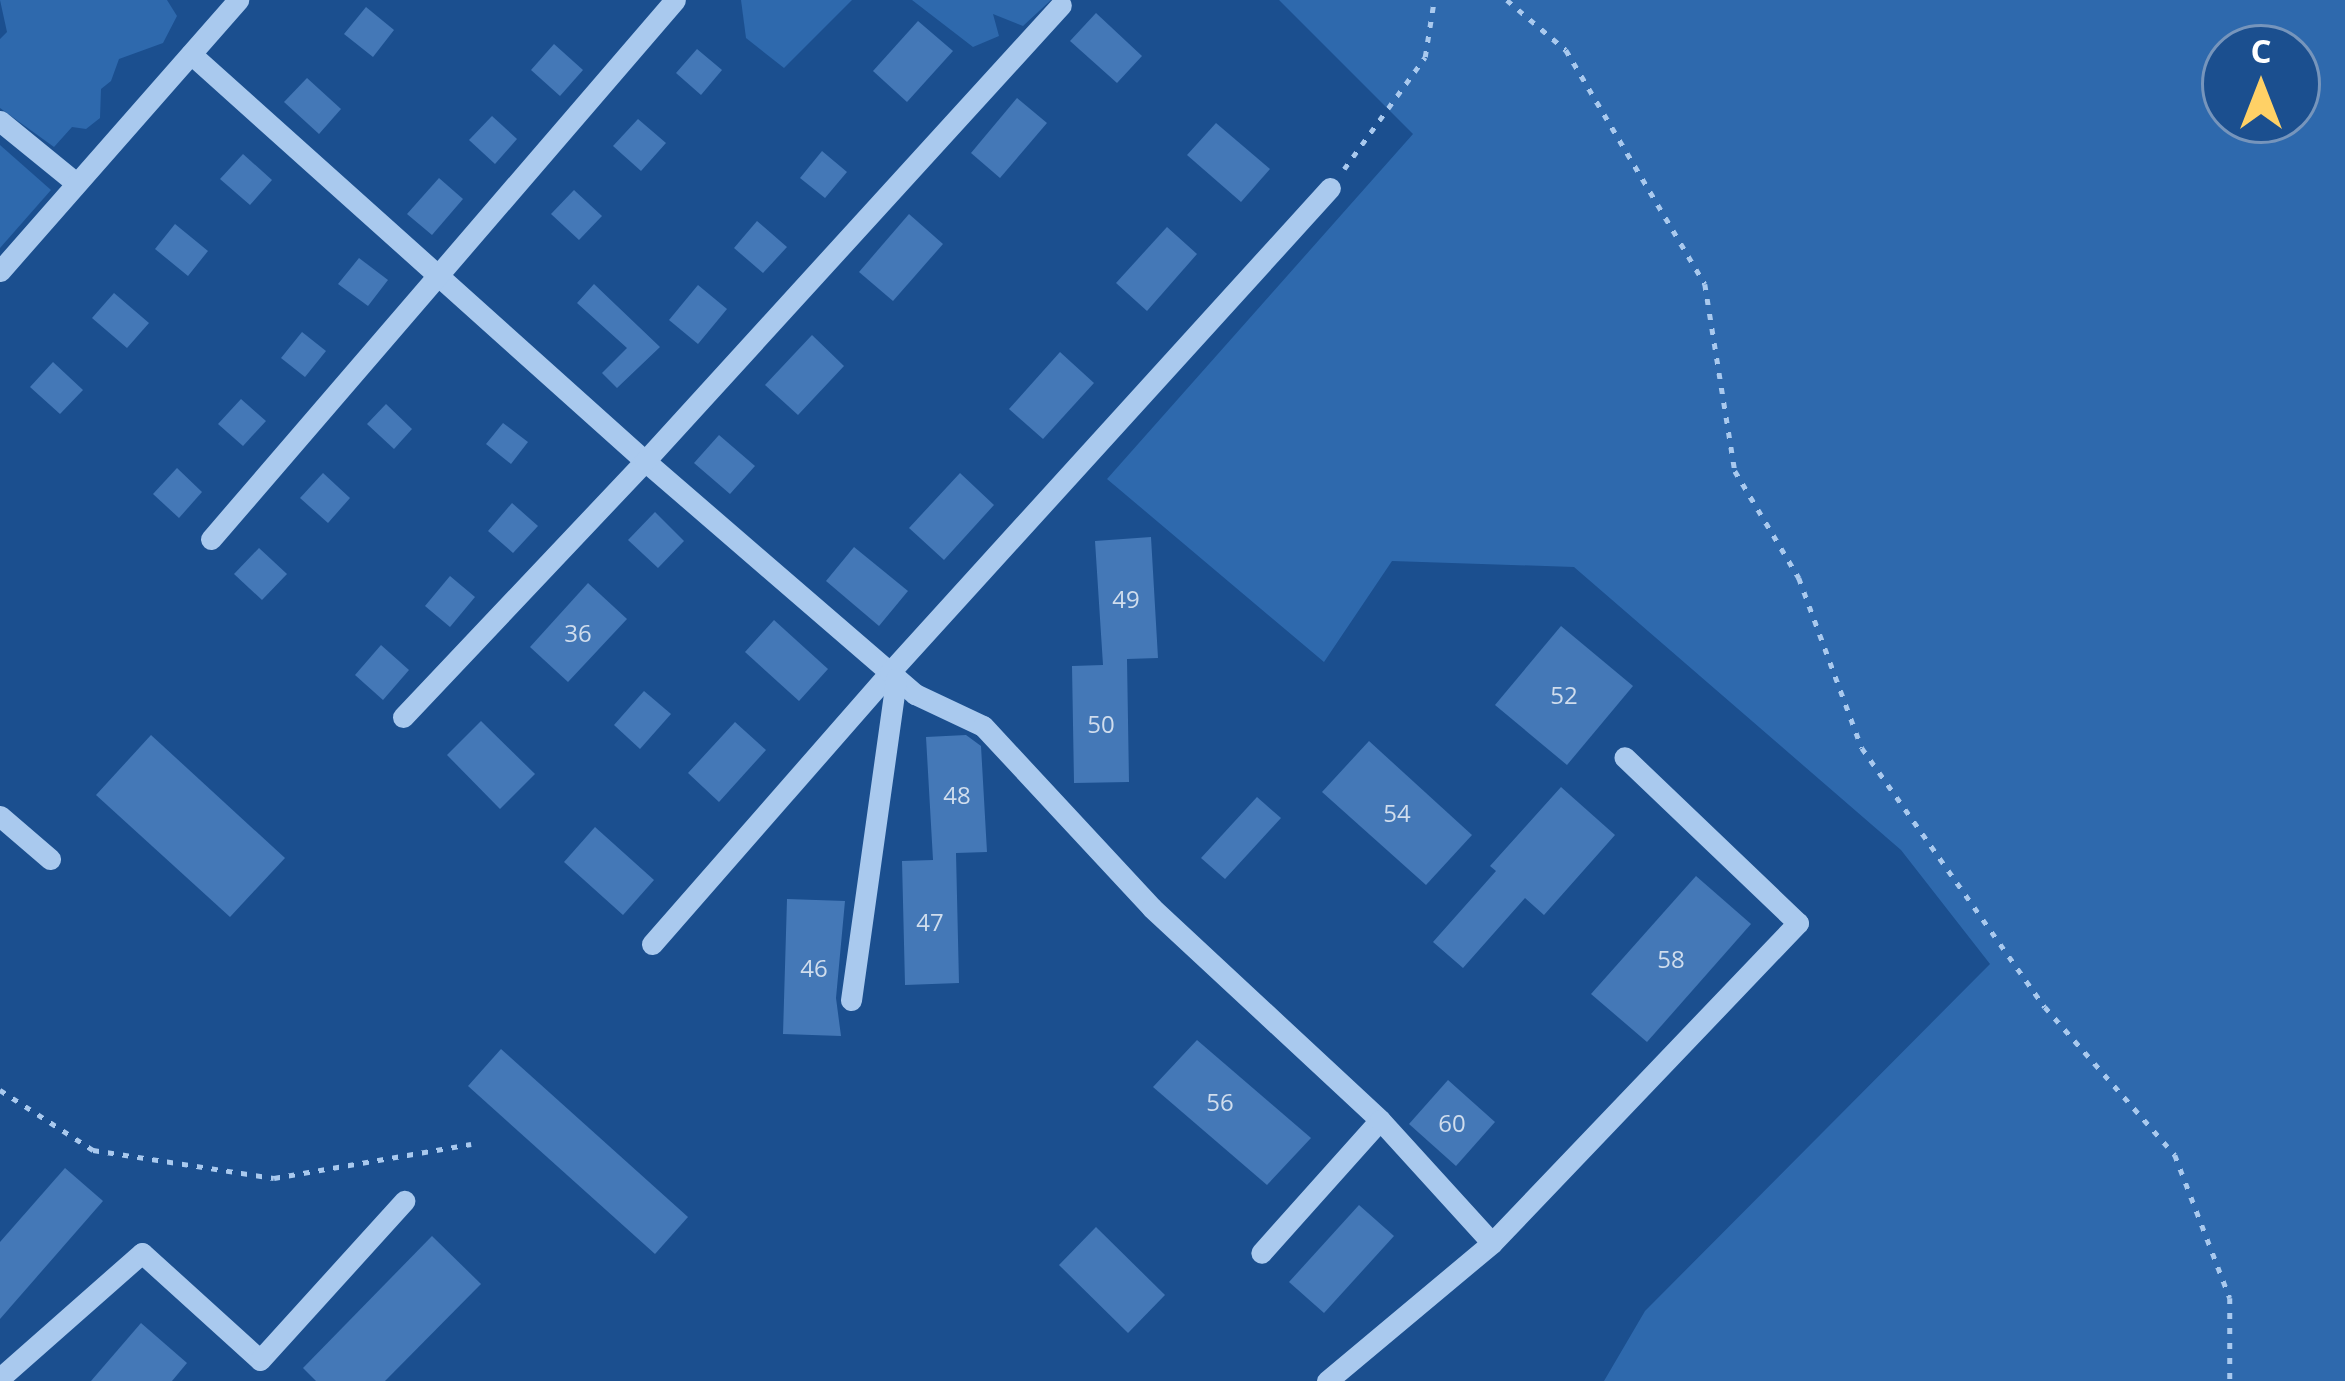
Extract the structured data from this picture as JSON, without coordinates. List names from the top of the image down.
{
  "house_numbers": [
    "49",
    "36",
    "52",
    "50",
    "48",
    "54",
    "47",
    "58",
    "46",
    "56",
    "60"
  ],
  "north": "top"
}
